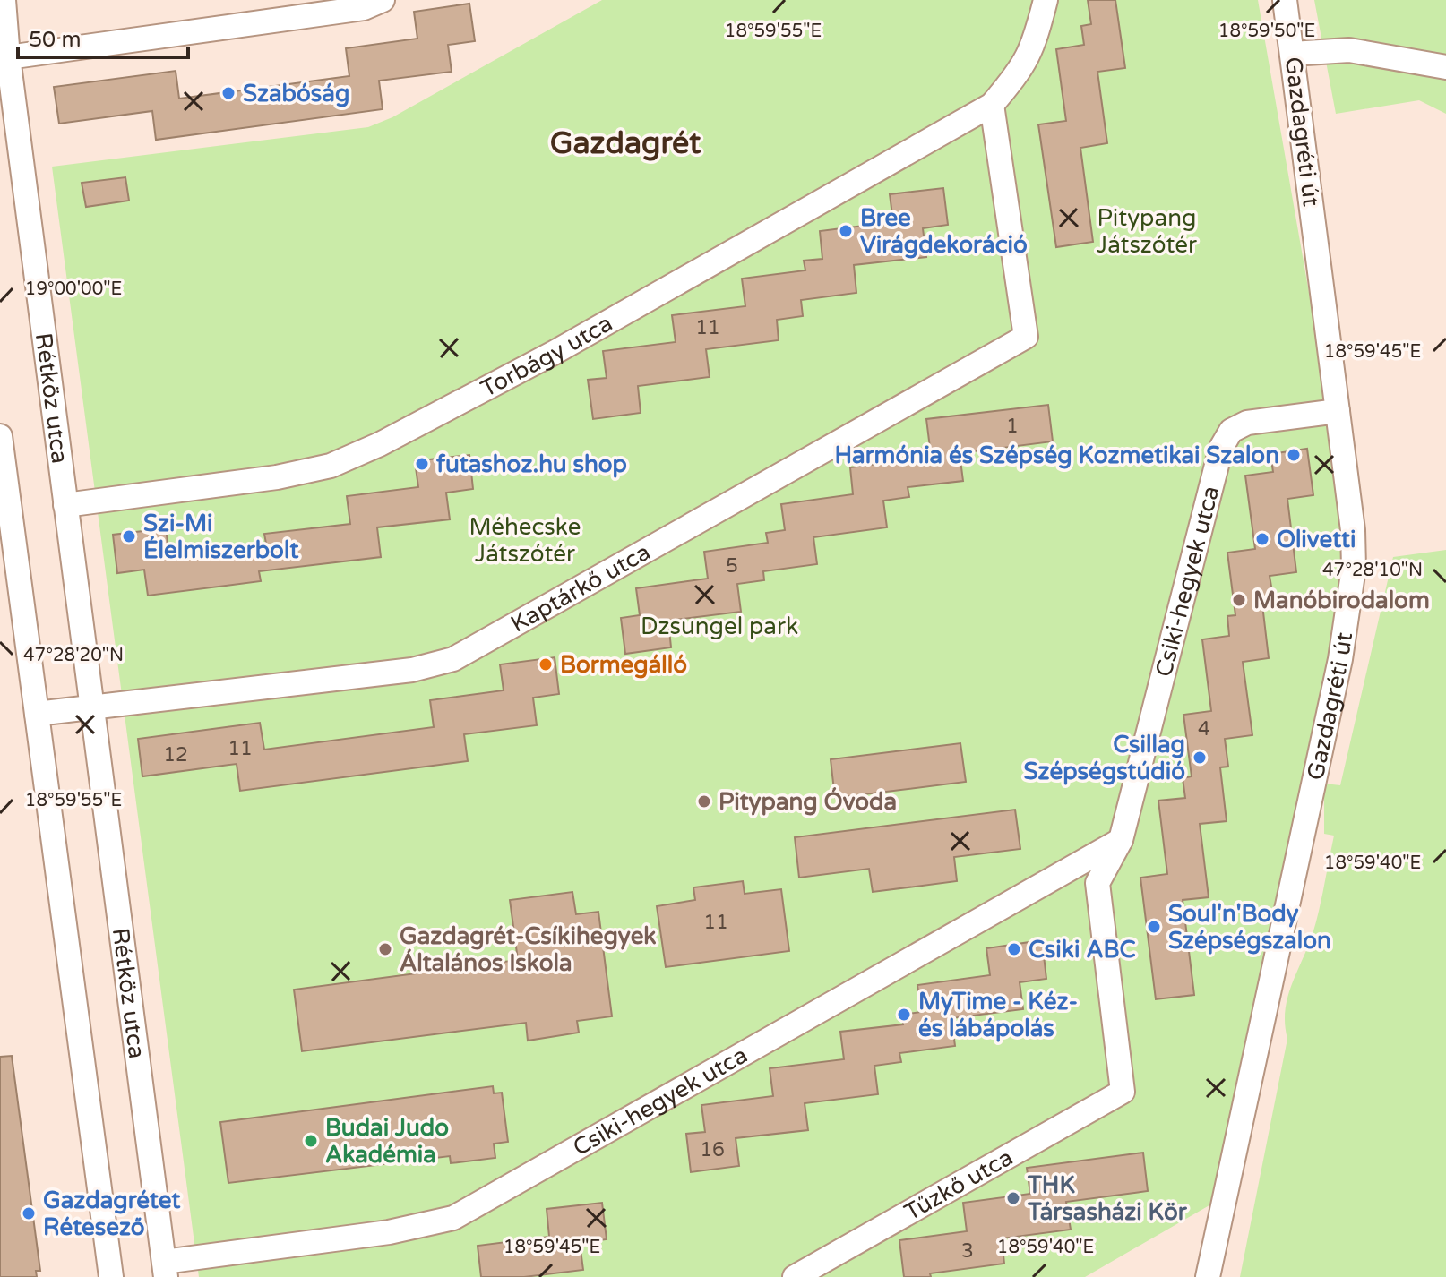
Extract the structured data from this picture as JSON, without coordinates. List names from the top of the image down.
{
  "streets": {
    "street": [
      "Gazdagréti út",
      "Torbágy utca",
      "Rétköz utca",
      "Csiki-hegyek utca",
      "Kaptárkő utca",
      "Tűzkő utca"
    ]
  },
  "crossings": [
    ["Gazdagréti út", "Csiki-hegyek utca"],
    ["Torbágy utca", "Rétköz utca"],
    ["Torbágy utca", "Kaptárkő utca"],
    ["Rétköz utca", "Csiki-hegyek utca"],
    ["Rétköz utca", "Kaptárkő utca"],
    ["Csiki-hegyek utca", "Tűzkő utca"]
  ],
  "districts": ["Gazdagrét"],
  "parks": ["Pitypang Játszótér", "Méhecske Játszótér", "Dzsungel park"],
  "places": [
    "Szabóság",
    "Bree Virágdekoráció",
    "Harmónia és Szépség Kozmetikai Szalon",
    "futashoz.hu shop",
    "Szi-Mi Élelmiszerbolt",
    "Olivetti",
    "Manóbirodalom",
    "Bormegálló",
    "Csillag Szépségstúdió",
    "Pitypang Óvoda",
    "Soul'n'Body Szépségszalon",
    "Gazdagrét-Csíkihegyek Általános Iskola",
    "Csiki ABC",
    "MyTime - Kéz- és lábápolás",
    "Budai Judo Akadémia",
    "THK Társasházi Kör",
    "Gazdagrétet Rétesező"
  ],
  "house_numbers": [
    "11",
    "1",
    "5",
    "4",
    "11",
    "12",
    "11",
    "16",
    "3"
  ],
  "scale_bar": "50 m",
  "coordinates": [
    "18°59'55\"E",
    "18°59'50\"E",
    "19°00'00\"E",
    "18°59'45\"E",
    "47°28'10\"N",
    "47°28'20\"N",
    "18°59'40\"E"
  ]
}
